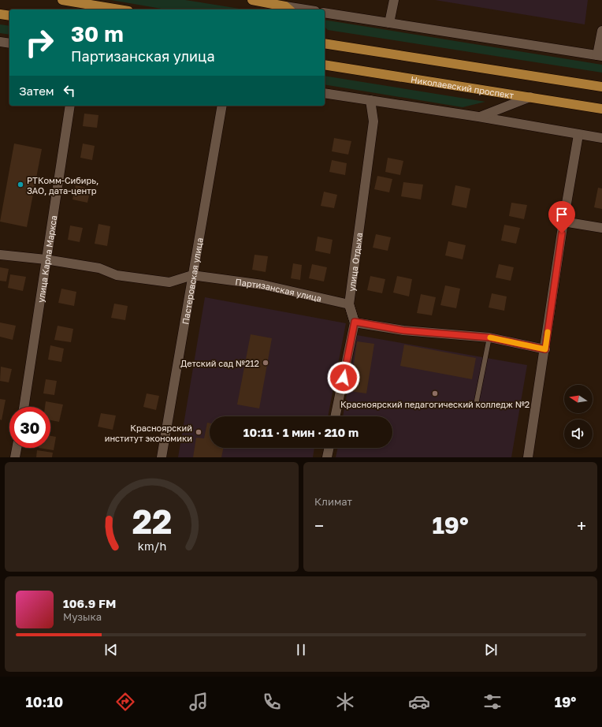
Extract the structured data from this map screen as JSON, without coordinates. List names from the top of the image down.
{
  "streets": {
    "main road": ["Николаевский проспект"],
    "street": [
      "улица Карла Маркса",
      "улица Отдыха",
      "Пастеровская улица",
      "Партизанская улица"
    ]
  },
  "crossings": [
    ["улица Карла Маркса", "Партизанская улица"],
    ["улица Отдыха", "Партизанская улица"],
    ["Пастеровская улица", "Партизанская улица"]
  ],
  "places": [
    "РТКомм-Сибирь, ЗАО, дата-центр",
    "Детский сад №212",
    "Красноярский педагогический колледж №2",
    "Красноярский институт экономики"
  ],
  "north": "left",
  "page": {
    "turn": ["30 m", "Партизанская улица"],
    "then": "Затем",
    "limit": "30",
    "trip": "10:11 · 1 мин · 210 m",
    "tile": "Климат",
    "heat": ["−", "19°", "+"],
    "song": ["106.9 FM", "Музыка"],
    "tabs": ["10:10", "19°"],
    "gauge": ["22", "km/h"]
  }
}
